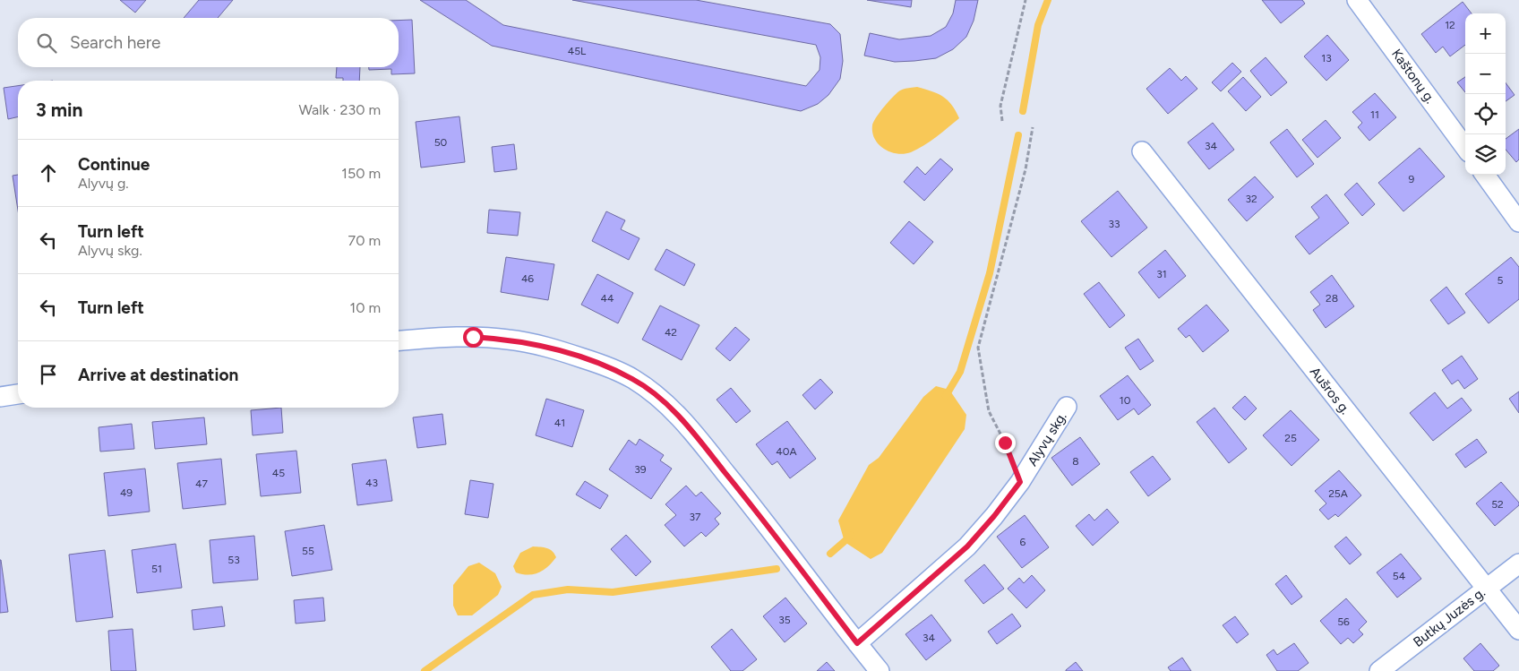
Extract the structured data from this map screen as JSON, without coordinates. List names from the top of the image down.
{
  "streets": {
    "street": [
      "Kaštonų g.",
      "Aušros g.",
      "Alyvų skg.",
      "Butkų Juzės g."
    ]
  },
  "crossings": [
    ["Aušros g.", "Butkų Juzės g."]
  ],
  "house_numbers": [
    "12",
    "45L",
    "13",
    "11",
    "50",
    "34",
    "9",
    "32",
    "33",
    "31",
    "46",
    "5",
    "44",
    "28",
    "42",
    "10",
    "41",
    "25",
    "40A",
    "8",
    "39",
    "45",
    "43",
    "47",
    "49",
    "25A",
    "52",
    "37",
    "6",
    "55",
    "53",
    "51",
    "54",
    "35",
    "56",
    "34"
  ],
  "page": {
    "map_buttons": ["+", "−"],
    "search": "Search here",
    "heading": ["3 min", "Walk · 230 m"],
    "list": [
      ["Continue", "Alyvų g.", "150 m"],
      ["Turn left", "Alyvų skg.", "70 m"],
      ["Turn left", "10 m"],
      "Arrive at destination"
    ]
  }
}
